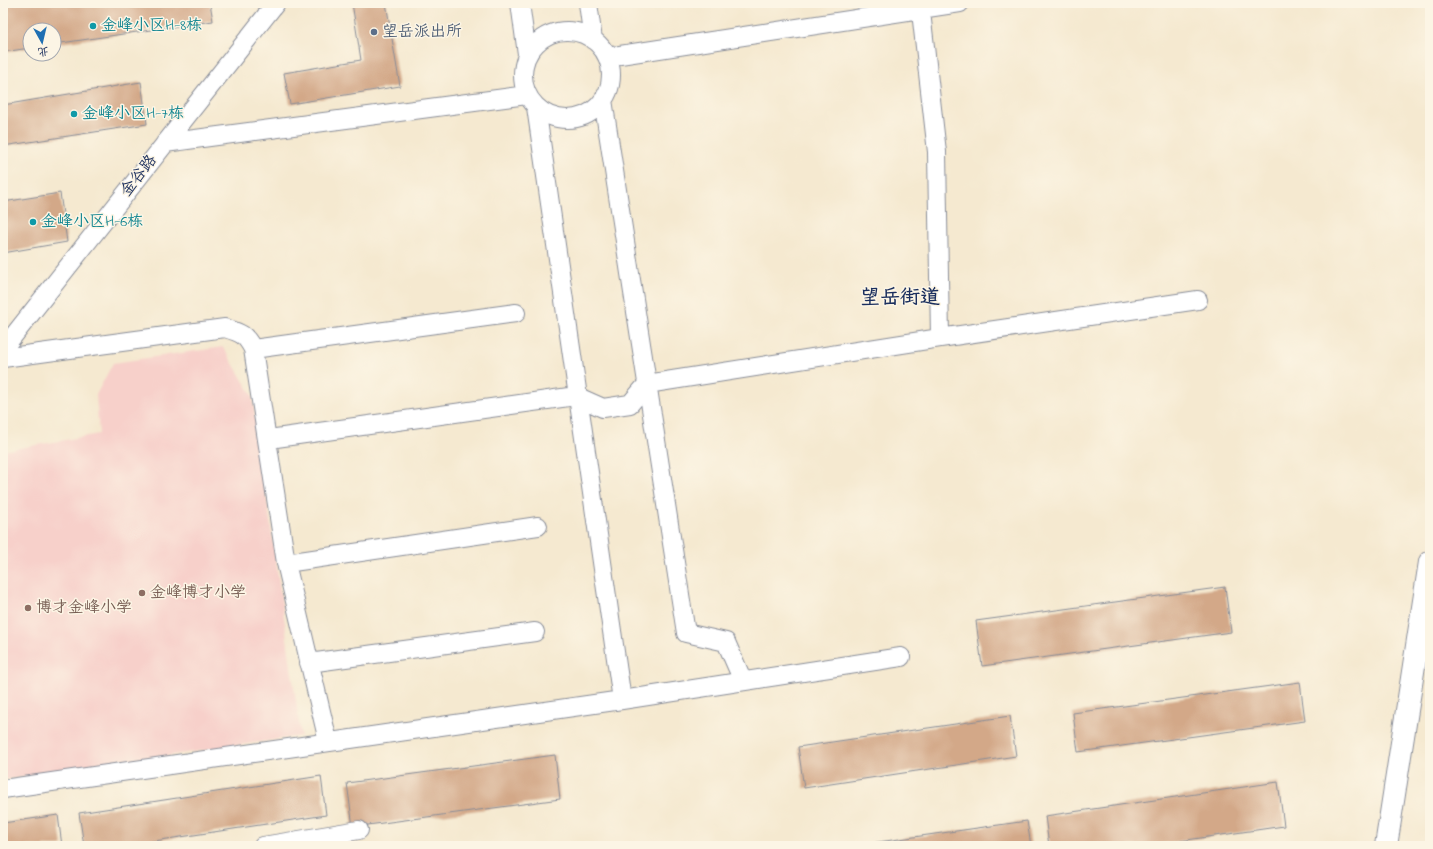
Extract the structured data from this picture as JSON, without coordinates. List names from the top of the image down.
{
  "streets": {
    "street": ["金谷路"]
  },
  "districts": ["望岳街道"],
  "places": [
    "金峰小区H-8栋",
    "望岳派出所",
    "金峰小区H-7栋",
    "金峰小区H-6栋",
    "金峰博才小学",
    "博才金峰小学"
  ],
  "north": "bottom"
}
